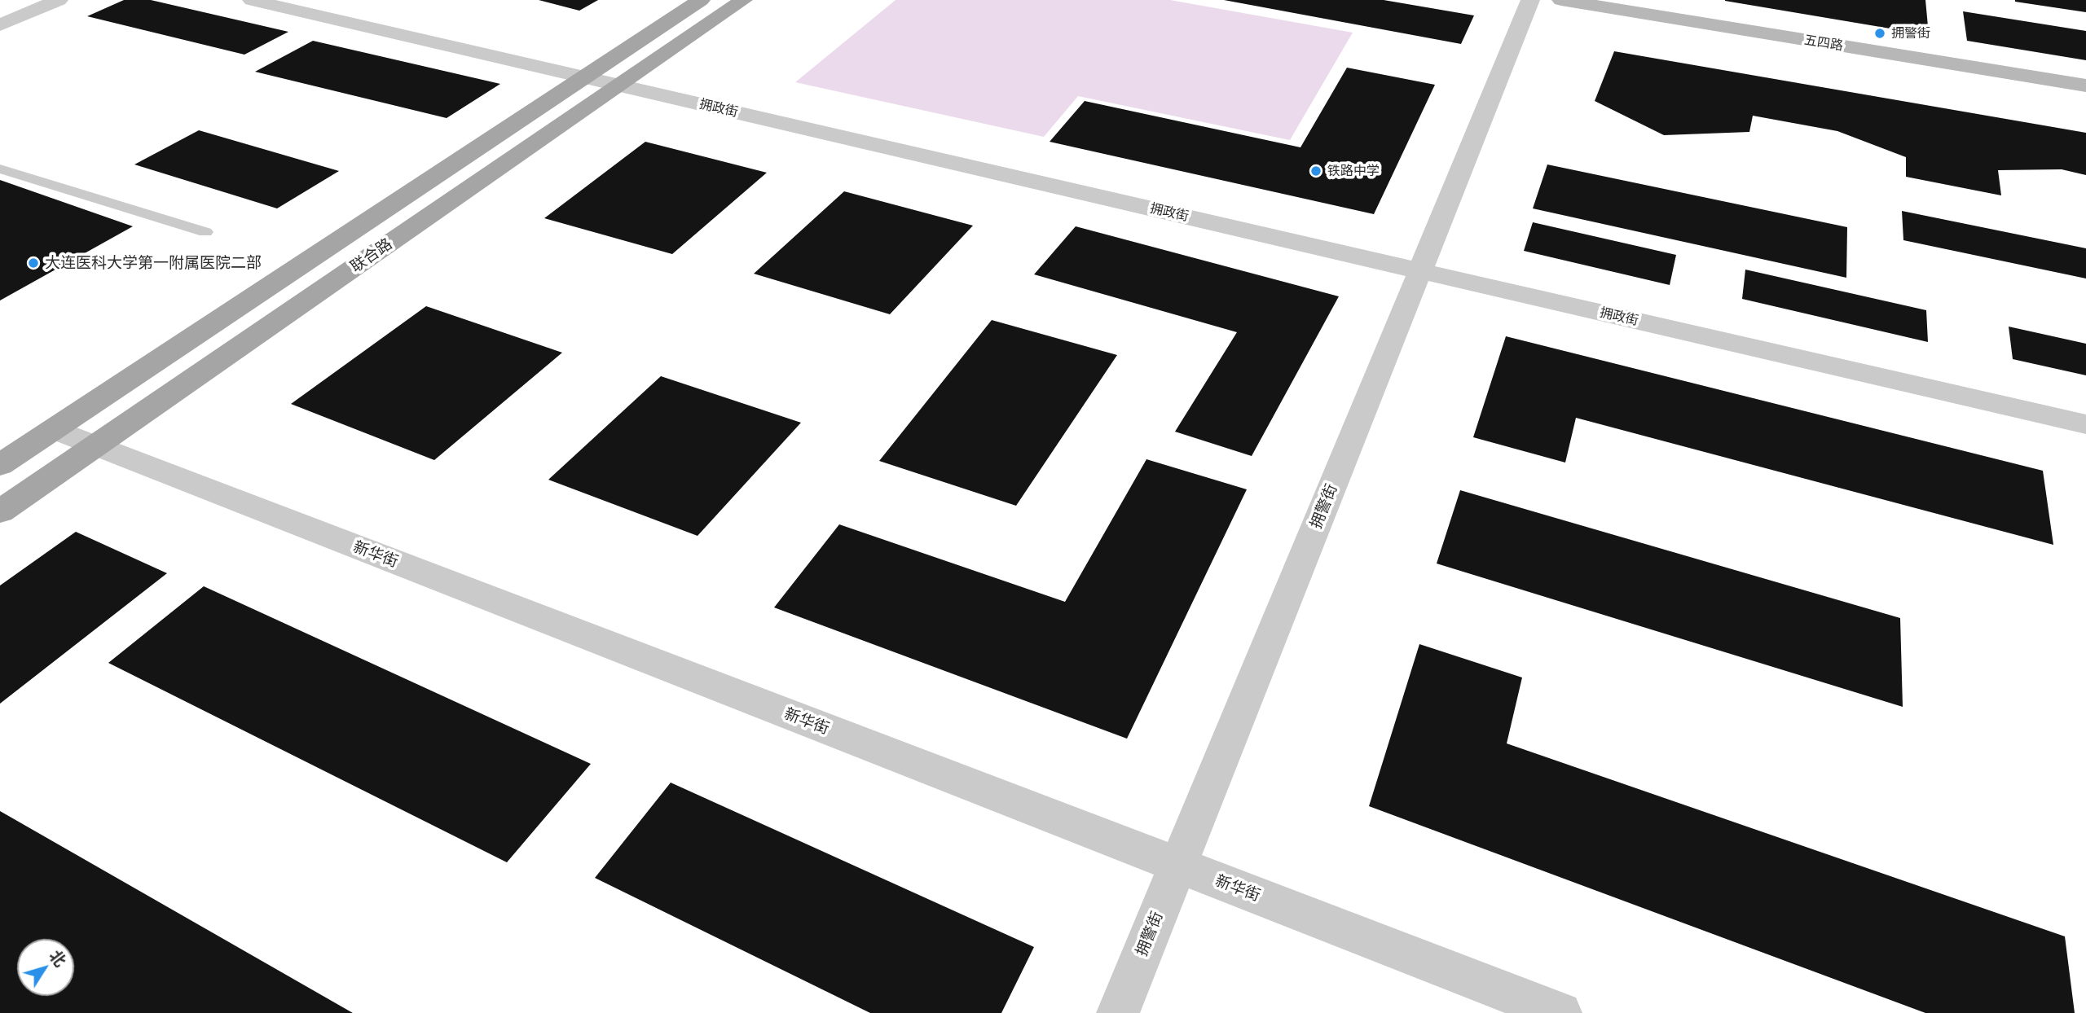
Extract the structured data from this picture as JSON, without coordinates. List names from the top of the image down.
{
  "streets": {
    "main road": ["五四路", "联合路"],
    "street": ["拥政街", "拥警街", "新华街"]
  },
  "crossings": [
    ["拥政街", "联合路"],
    ["拥政街", "拥警街"],
    ["联合路", "新华街"],
    ["拥警街", "新华街"]
  ],
  "places": ["拥警街", "铁路中学", "大连医科大学第一附属医院二部"],
  "north": "top right"
}
